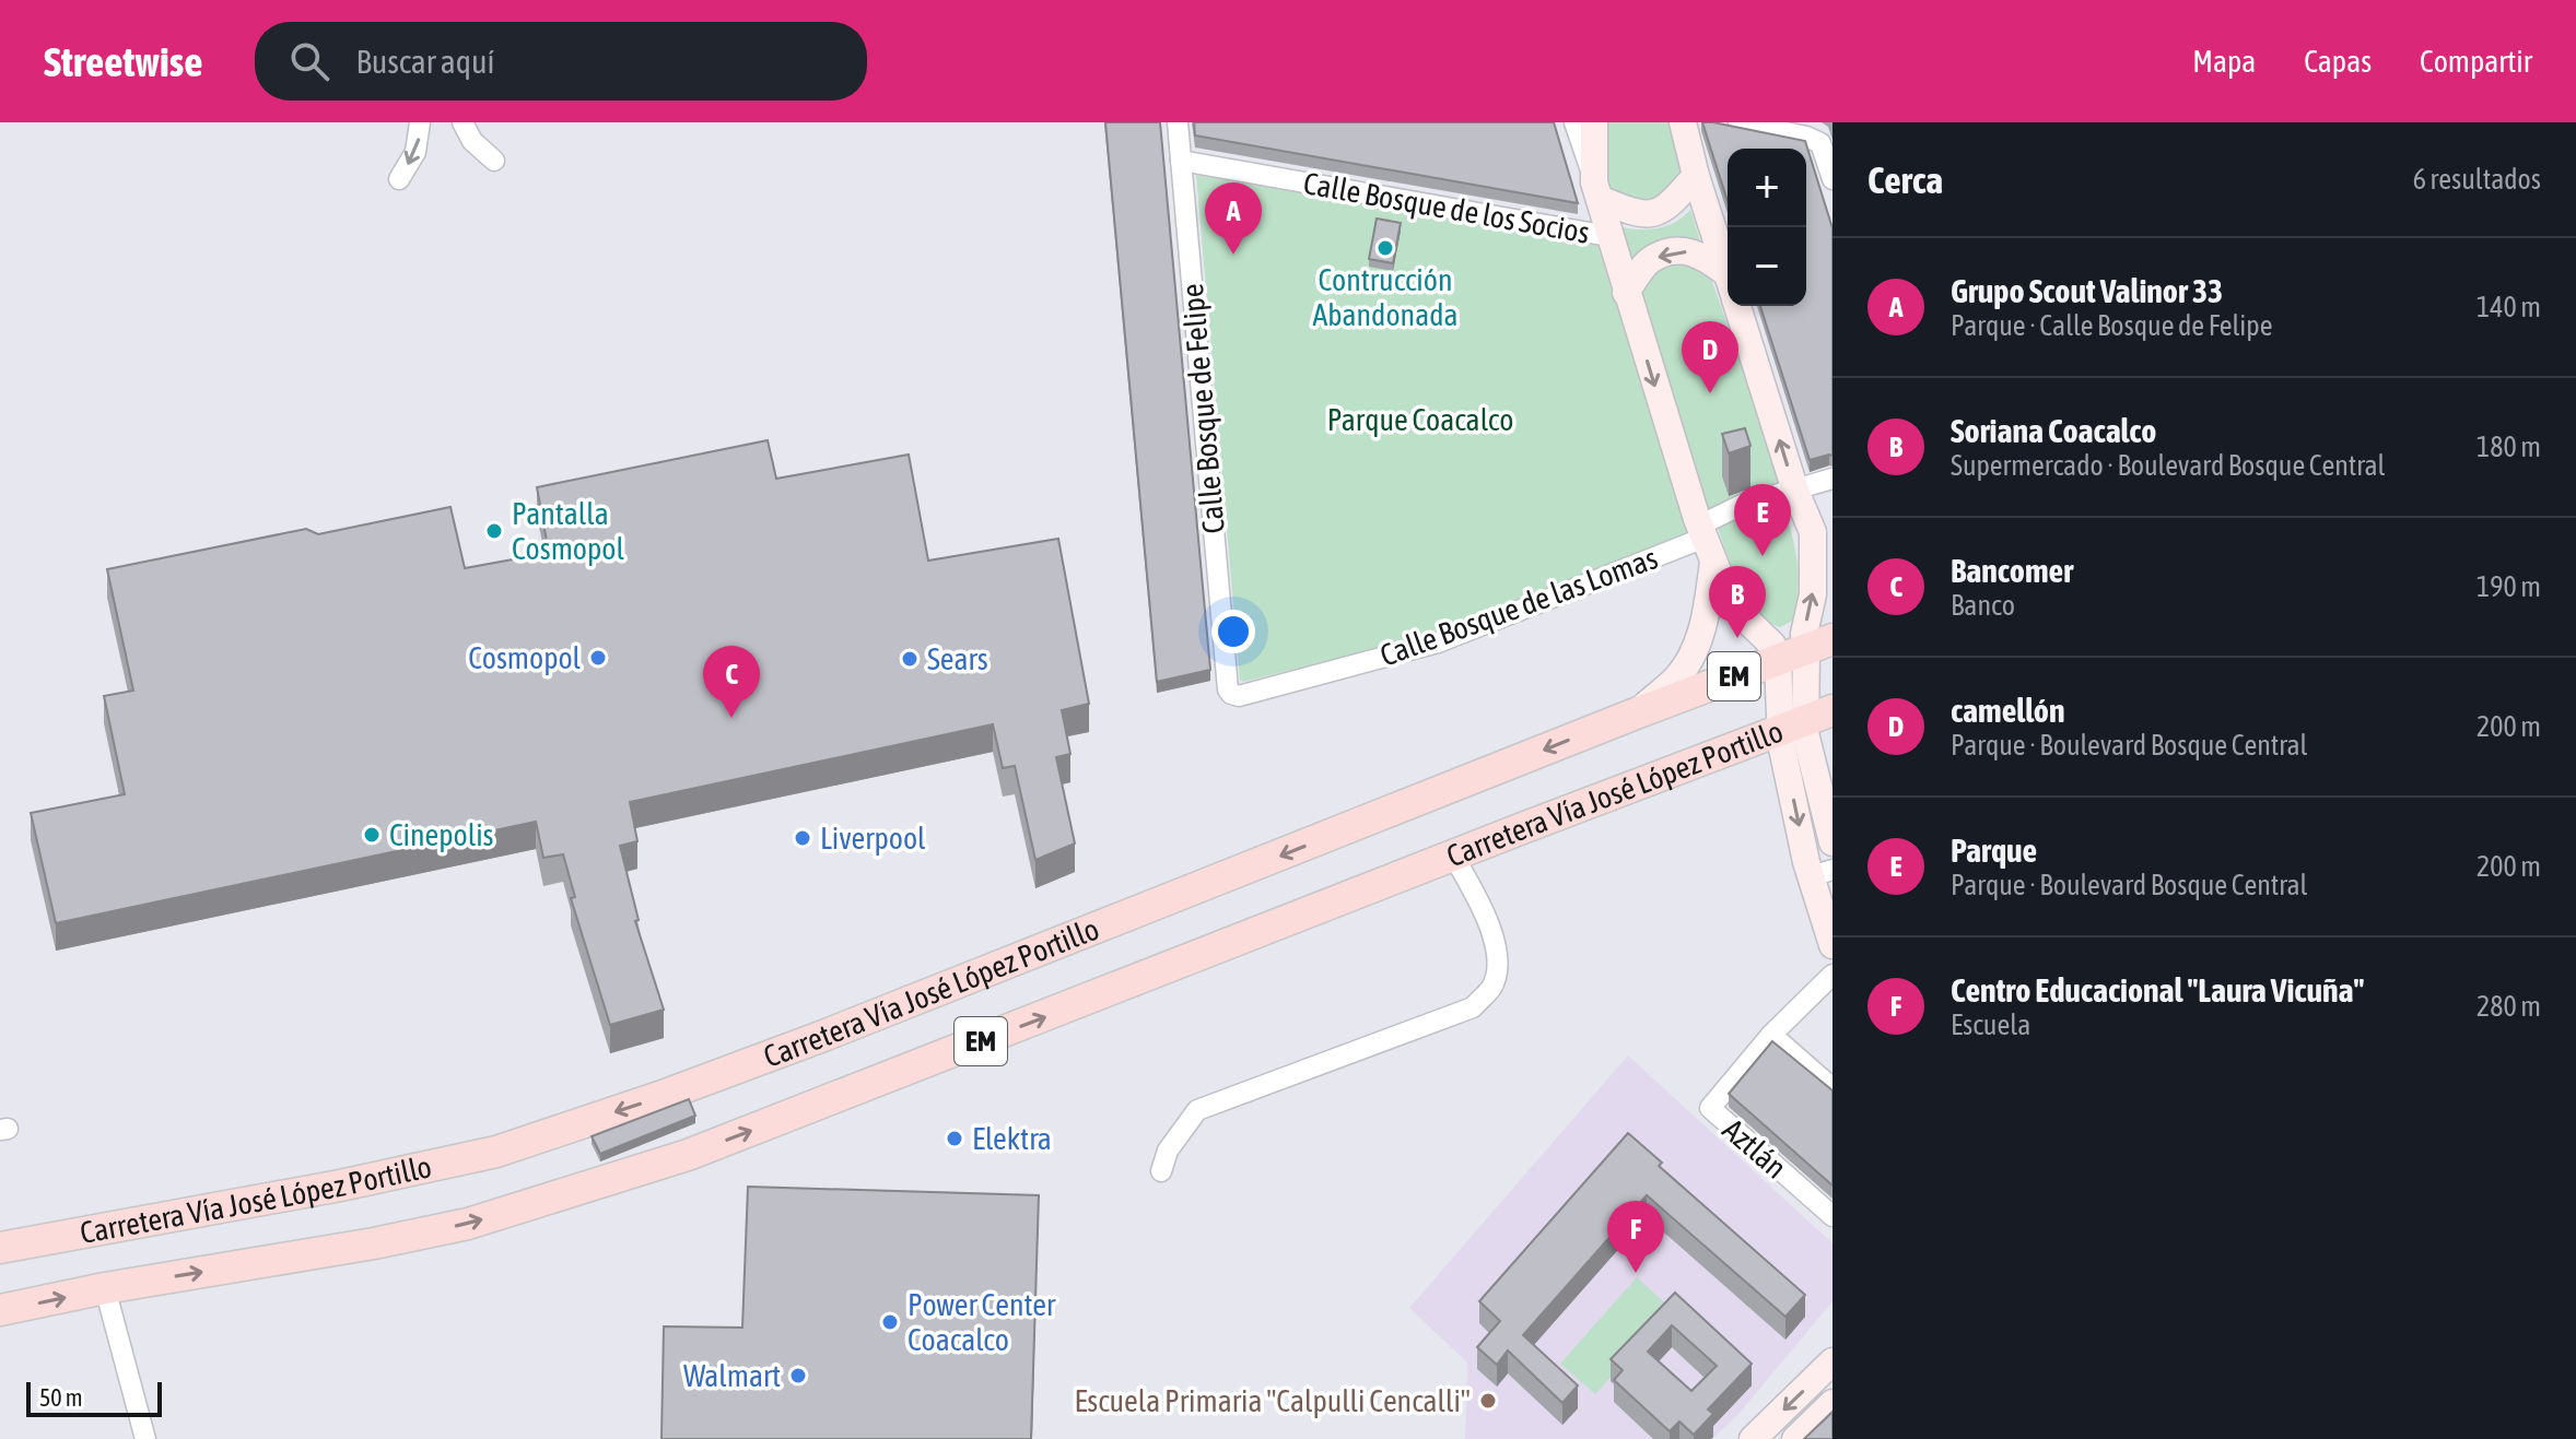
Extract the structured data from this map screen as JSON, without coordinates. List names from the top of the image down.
{
  "streets": {
    "main road": ["EM", "Carretera Vía José López Portillo"],
    "street": [
      "Calle Bosque de los Socios",
      "Calle Bosque de Felipe",
      "Calle Bosque de las Lomas",
      "Aztlán"
    ]
  },
  "crossings": [
    ["Calle Bosque de los Socios", "Calle Bosque de Felipe"],
    ["Calle Bosque de Felipe", "Calle Bosque de las Lomas"]
  ],
  "parks": ["Parque Coacalco"],
  "places": [
    "Contrucción Abandonada",
    "Pantalla Cosmopol",
    "Cosmopol",
    "Sears",
    "Cinepolis",
    "Liverpool",
    "Elektra",
    "Power Center Coacalco",
    "Walmart",
    "Escuela Primaria \"Calpulli Cencalli\""
  ],
  "scale_bar": "50 m",
  "page": {
    "header": "Streetwise",
    "search": "Buscar aquí",
    "nav": ["Mapa", "Capas", "Compartir"],
    "heading": ["Cerca", "6 resultados"],
    "map_buttons": ["+", "−"],
    "pins": [
      "A",
      "D",
      "E",
      "B",
      "C",
      "F"
    ],
    "list": [
      {
        "mark": "A",
        "name": "Grupo Scout Valinor 33",
        "note": "Parque · Calle Bosque de Felipe",
        "value": "140 m"
      },
      {
        "mark": "B",
        "name": "Soriana Coacalco",
        "note": "Supermercado · Boulevard Bosque Central",
        "value": "180 m"
      },
      {
        "mark": "C",
        "name": "Bancomer",
        "note": "Banco",
        "value": "190 m"
      },
      {
        "mark": "D",
        "name": "camellón",
        "note": "Parque · Boulevard Bosque Central",
        "value": "200 m"
      },
      {
        "mark": "E",
        "name": "Parque",
        "note": "Parque · Boulevard Bosque Central",
        "value": "200 m"
      },
      {
        "mark": "F",
        "name": "Centro Educacional \"Laura Vicuña\"",
        "note": "Escuela",
        "value": "280 m"
      }
    ],
    "scale": "50 m"
  }
}
